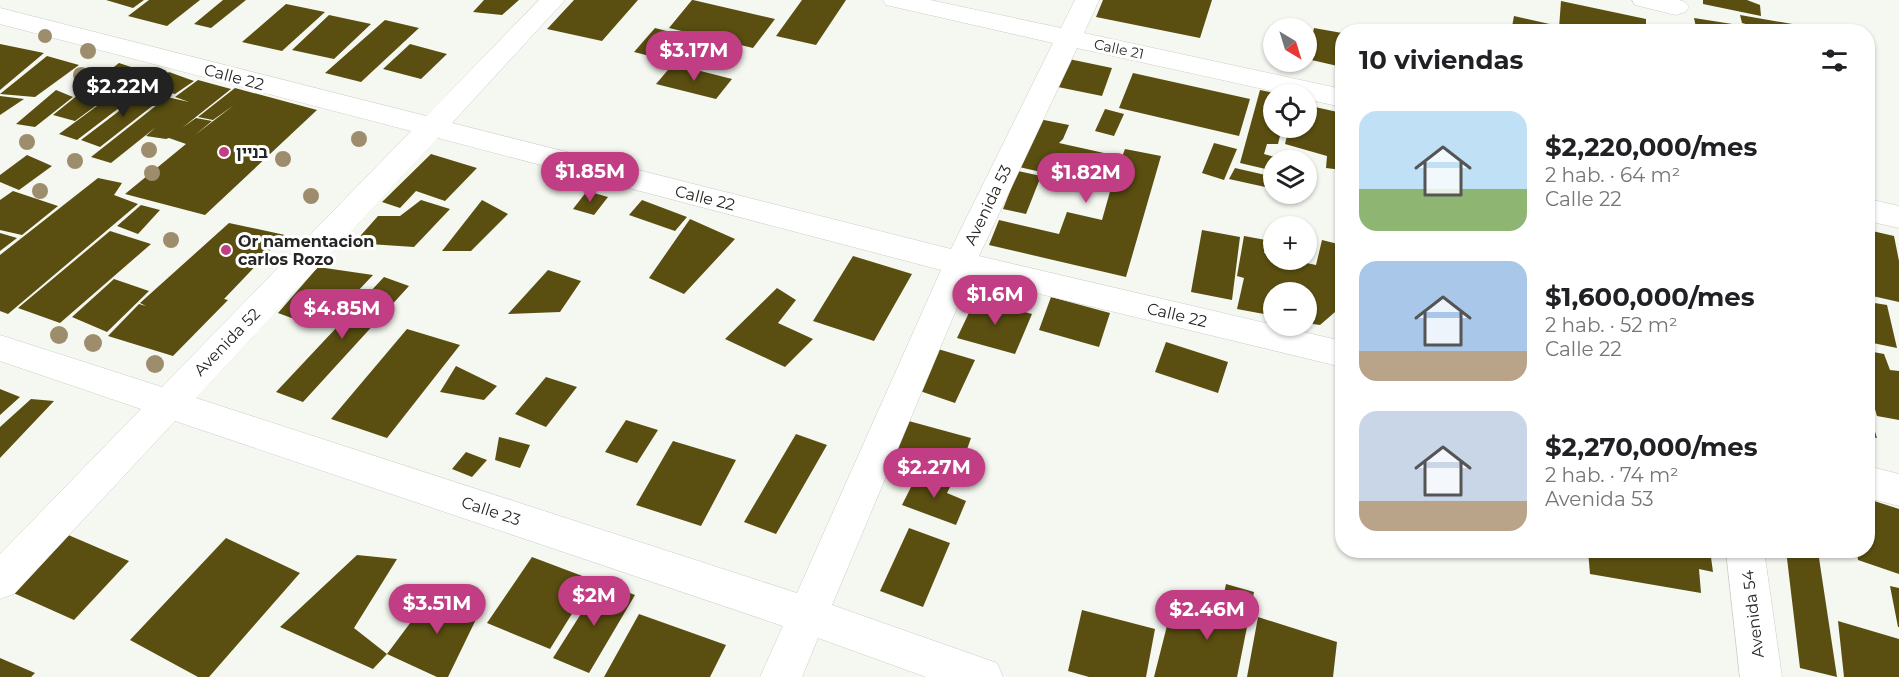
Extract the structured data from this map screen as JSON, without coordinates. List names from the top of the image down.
{
  "streets": {
    "street": [
      "Calle 21",
      "Calle 22",
      "Avenida 53",
      "Avenida 52",
      "Calle 23",
      "Avenida 54"
    ]
  },
  "crossings": [
    ["Calle 21", "Avenida 53"],
    ["Calle 22", "Avenida 53"],
    ["Calle 22", "Avenida 52"],
    ["Avenida 53", "Calle 23"],
    ["Avenida 52", "Calle 23"]
  ],
  "places": ["בניין", "Or namentacion carlos Rozo"],
  "north": "bottom right",
  "page": {
    "map_buttons": ["+", "−"],
    "heading": "10 viviendas",
    "price": [
      "$3.17M",
      "$2.22M",
      "$1.85M",
      "$1.82M",
      "$1.6M",
      "$4.85M",
      "$2.27M",
      "$2M",
      "$3.51M",
      "$2.46M"
    ],
    "list": [
      {
        "name": "$2,220,000/mes",
        "note": "2 hab. · 64 m² · Calle 22"
      },
      {
        "name": "$1,600,000/mes",
        "note": "2 hab. · 52 m² · Calle 22"
      },
      {
        "name": "$2,270,000/mes",
        "note": "2 hab. · 74 m² · Avenida 53"
      }
    ]
  }
}
